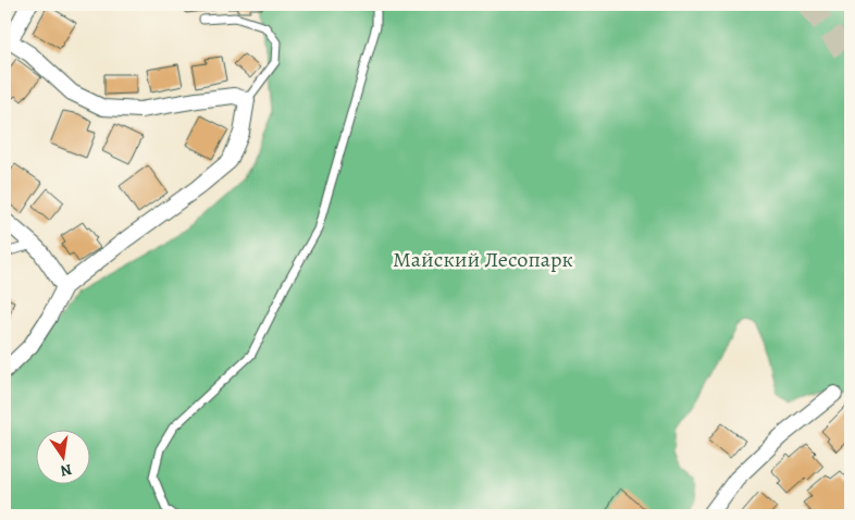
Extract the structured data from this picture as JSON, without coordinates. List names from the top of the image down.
{
  "parks": ["Майский Лесопарк"],
  "north": "bottom"
}
